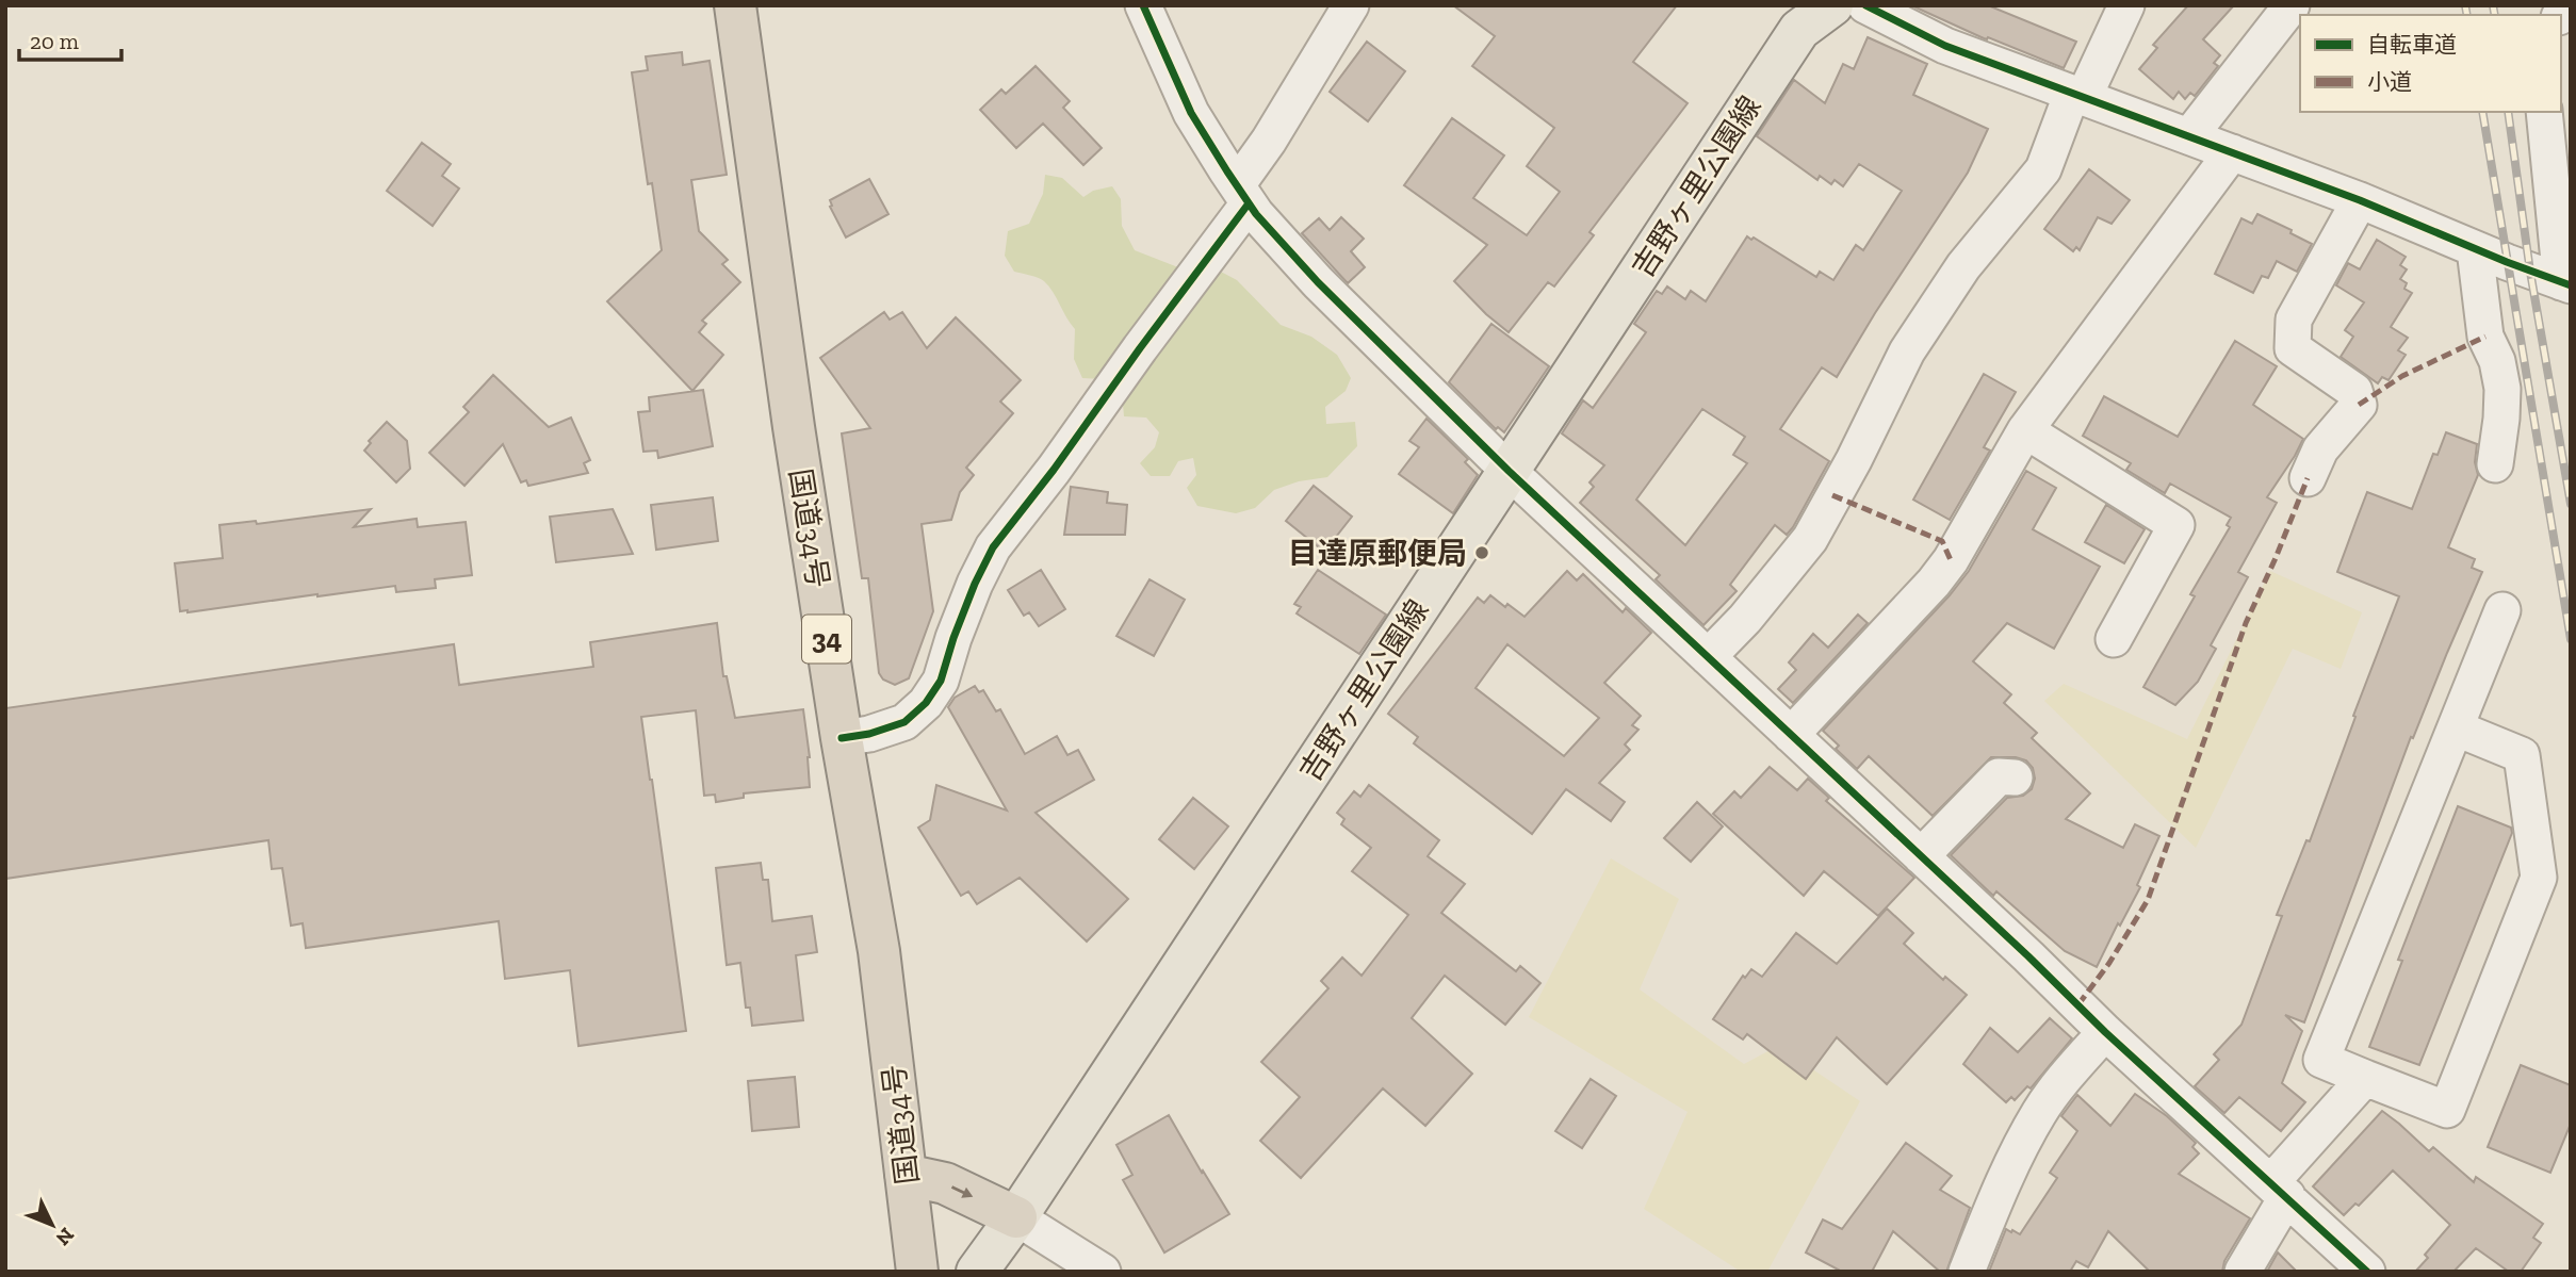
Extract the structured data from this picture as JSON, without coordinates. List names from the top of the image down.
{
  "streets": {
    "highway": ["国道34号", "34"],
    "main road": ["吉野ヶ里公園線"]
  },
  "places": ["目達原郵便局"],
  "legend": ["自転車道", "小道"],
  "scale_bar": "20 m",
  "north": "bottom right"
}
